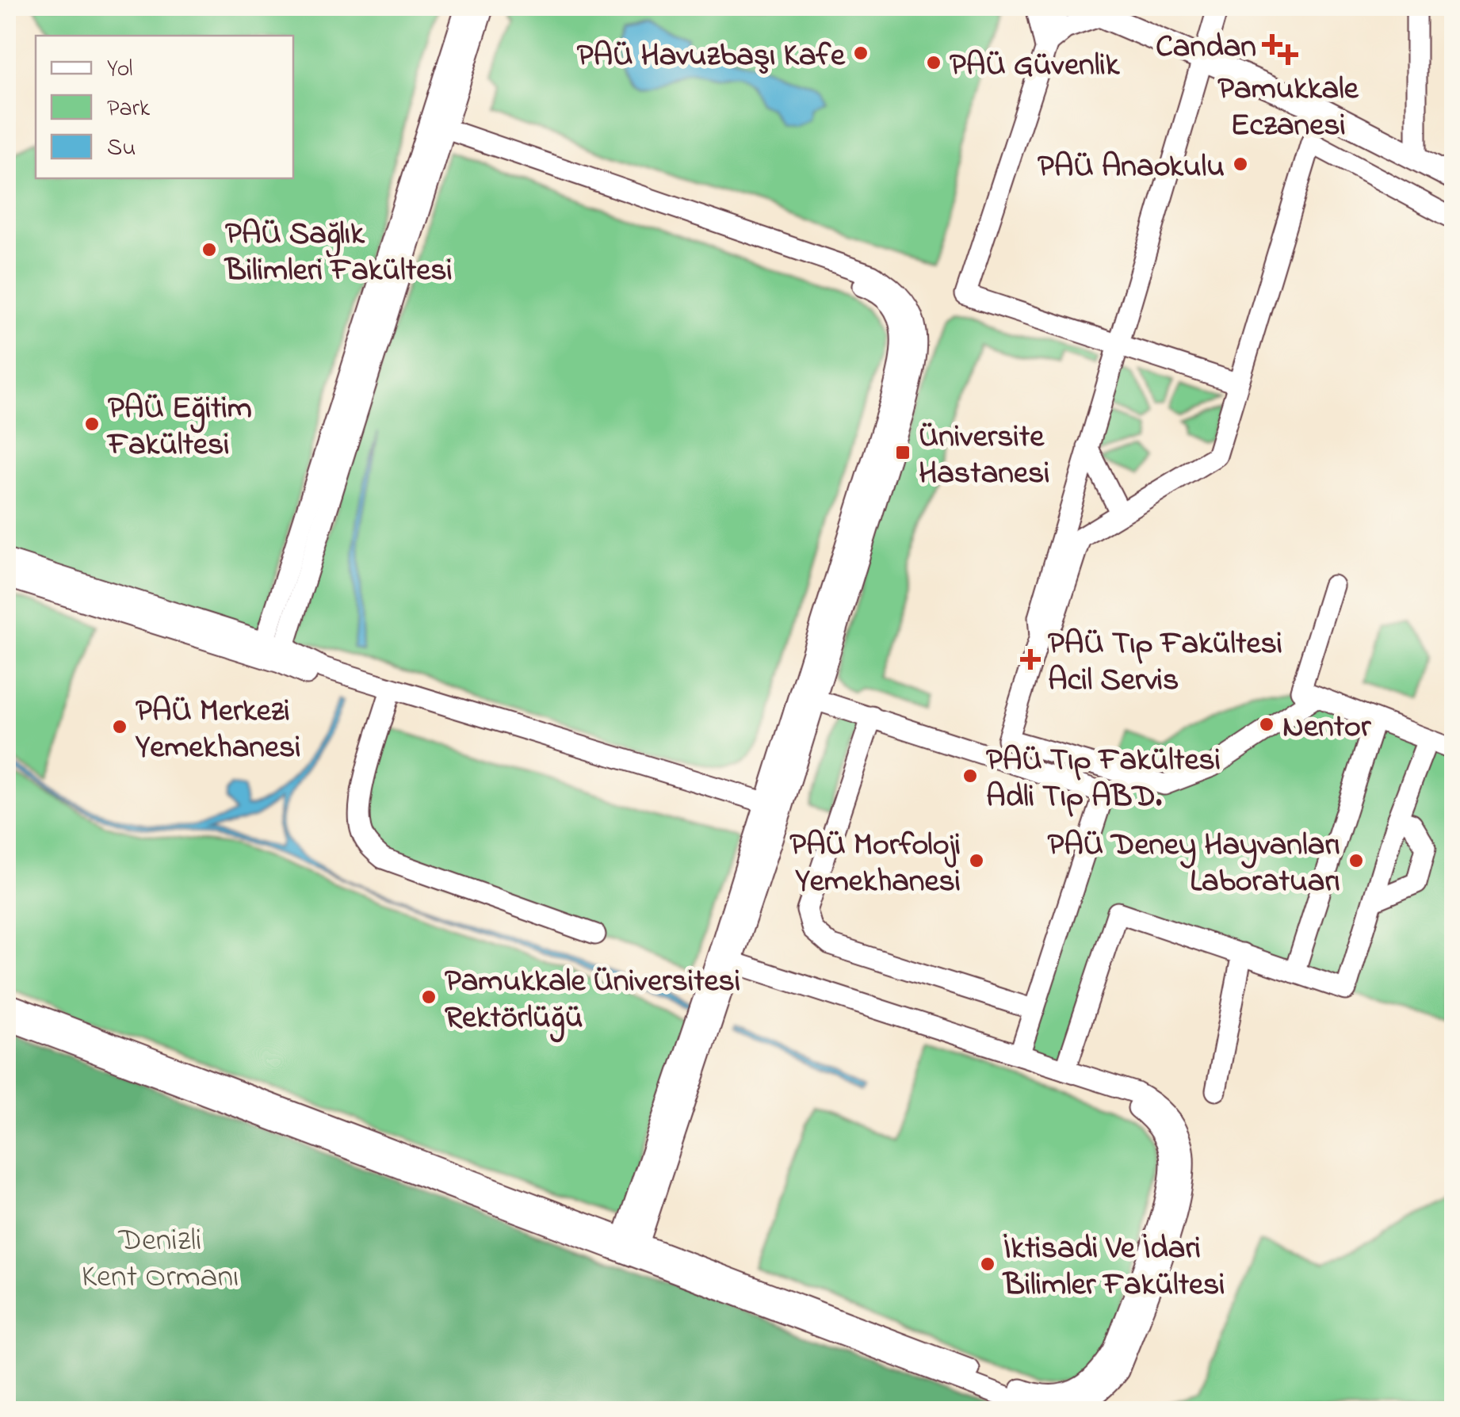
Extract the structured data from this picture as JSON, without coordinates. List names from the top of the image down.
{
  "parks": ["Denizli Kent Ormanı"],
  "places": {
    "health": ["Candan", "Pamukkale Eczanesi", "PAÜ Tıp Fakültesi Acil Servis"],
    "other": [
      "PAÜ Havuzbaşı Kafe",
      "PAÜ Güvenlik",
      "PAÜ Anaokulu",
      "PAÜ Sağlık Bilimleri Fakültesi",
      "PAÜ Eğitim Fakültesi",
      "Nentor",
      "PAÜ Merkezi Yemekhanesi",
      "PAÜ Tıp Fakültesi Adli Tıp ABD.",
      "PAÜ Morfoloji Yemekhanesi",
      "PAÜ Deney Hayvanları Laboratuarı",
      "Pamukkale Üniversitesi Rektörlüğü",
      "İktisadi Ve İdari Bilimler Fakültesi"
    ],
    "transit": ["Üniversite Hastanesi"]
  },
  "legend": ["Yol", "Park", "Su"]
}
